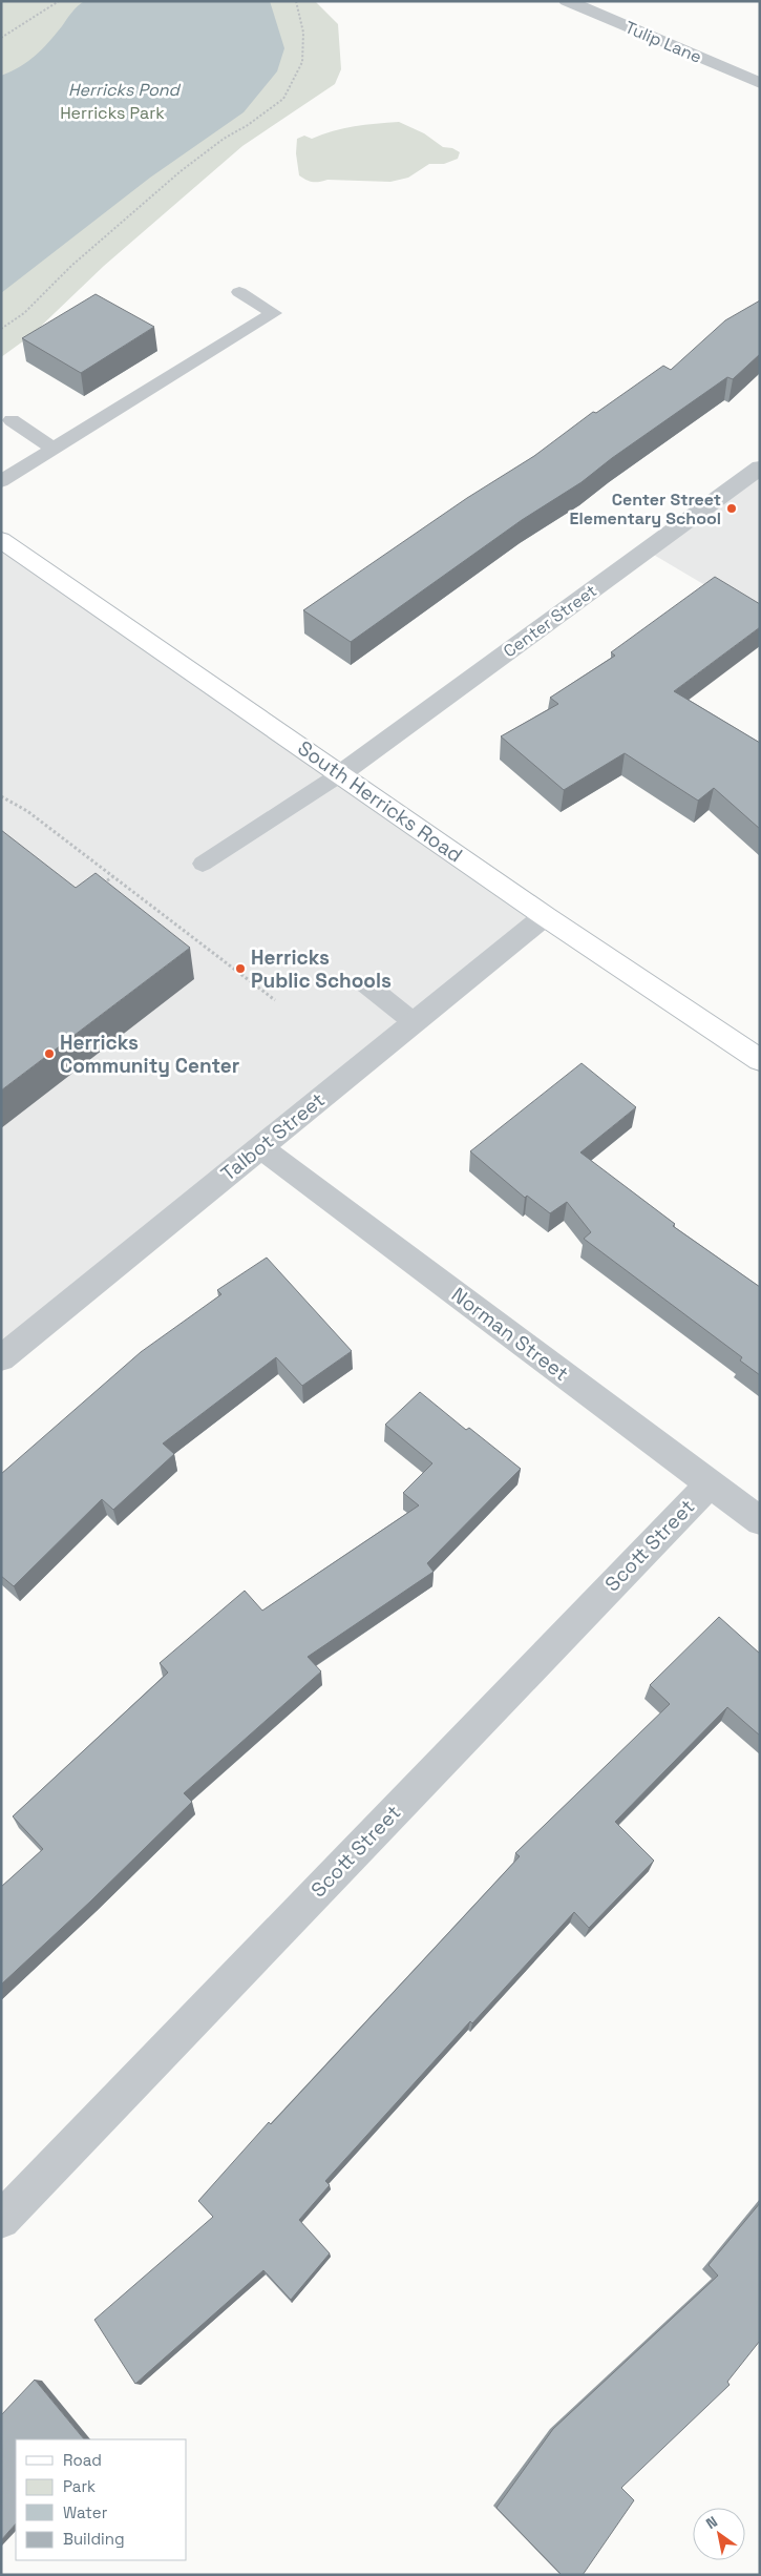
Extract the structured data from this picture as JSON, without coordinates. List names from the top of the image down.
{
  "streets": {
    "main road": ["South Herricks Road"],
    "street": [
      "Tulip Lane",
      "Center Street",
      "Talbot Street",
      "Norman Street",
      "Scott Street"
    ]
  },
  "crossings": [
    ["Center Street", "South Herricks Road"],
    ["South Herricks Road", "Talbot Street"],
    ["Talbot Street", "Norman Street"],
    ["Norman Street", "Scott Street"]
  ],
  "water": ["Herricks Pond"],
  "parks": ["Herricks Park"],
  "places": ["Center Street Elementary School", "Herricks Public Schools", "Herricks Community Center"],
  "legend": [
    "Road",
    "Park",
    "Water",
    "Building"
  ],
  "north": "top left"
}
